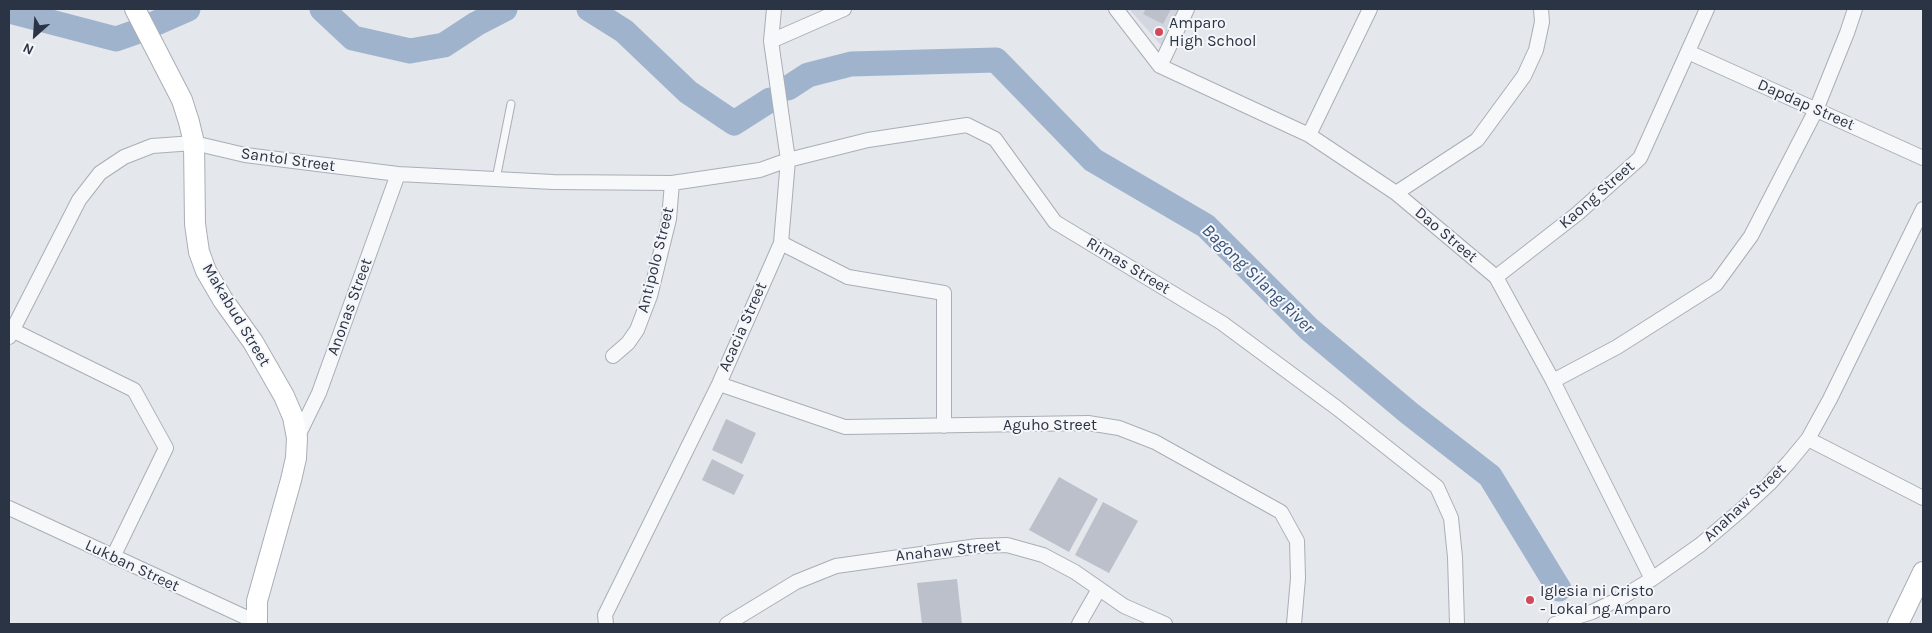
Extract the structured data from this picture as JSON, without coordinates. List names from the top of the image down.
{
  "streets": {
    "street": [
      "Dapdap Street",
      "Santol Street",
      "Kaong Street",
      "Dao Street",
      "Antipolo Street",
      "Rimas Street",
      "Anonas Street",
      "Makabud Street",
      "Acacia Street",
      "Aguho Street",
      "Anahaw Street",
      "Lukban Street"
    ]
  },
  "crossings": [
    ["Dapdap Street", "Kaong Street"],
    ["Santol Street", "Antipolo Street"],
    ["Santol Street", "Rimas Street"],
    ["Santol Street", "Anonas Street"],
    ["Santol Street", "Makabud Street"],
    ["Kaong Street", "Dao Street"],
    ["Dao Street", "Anahaw Street"],
    ["Antipolo Street", "Rimas Street"],
    ["Rimas Street", "Acacia Street"],
    ["Anonas Street", "Makabud Street"],
    ["Makabud Street", "Lukban Street"],
    ["Acacia Street", "Aguho Street"]
  ],
  "water": ["Bagong Silang River"],
  "places": ["Amparo High School", "Iglesia ni Cristo - Lokal ng Amparo"],
  "north": "bottom left"
}
